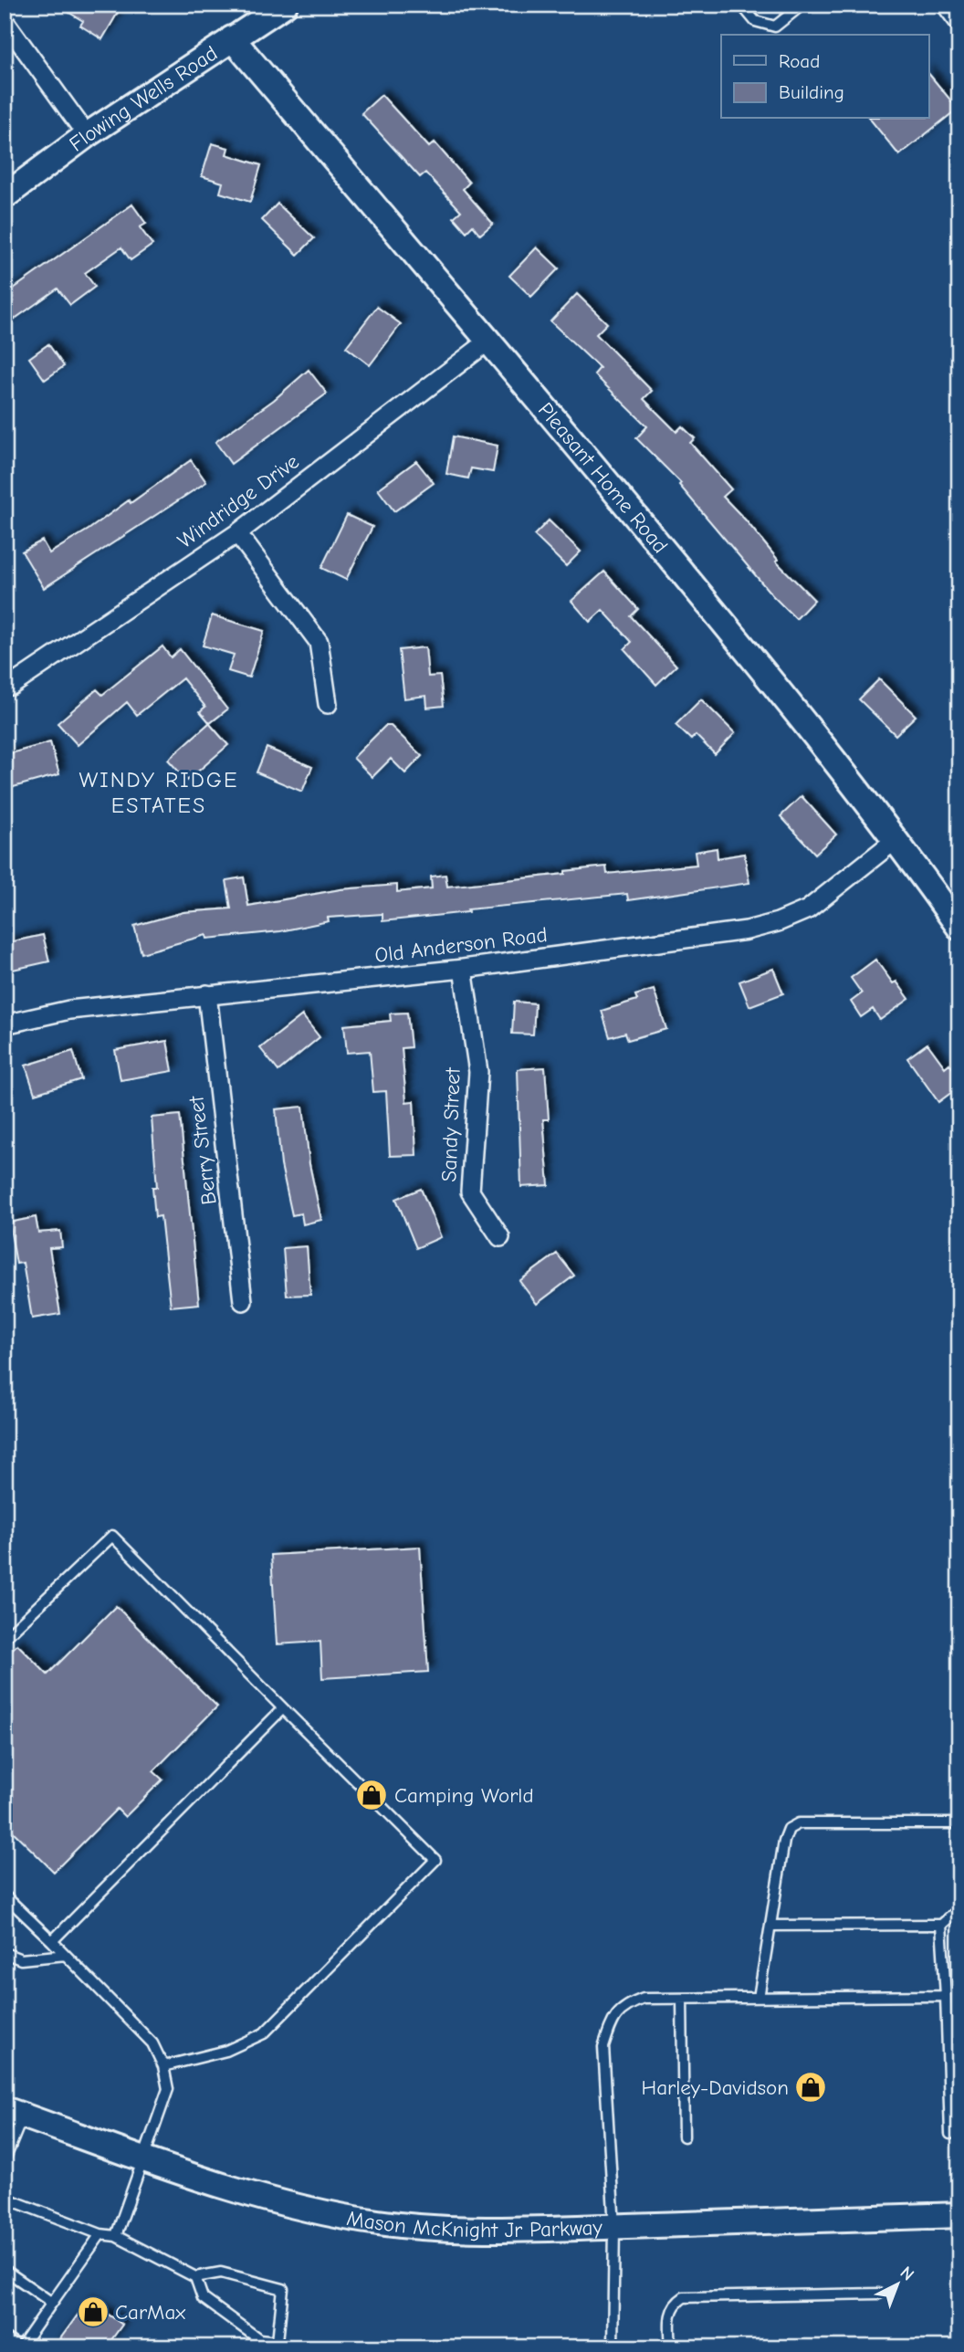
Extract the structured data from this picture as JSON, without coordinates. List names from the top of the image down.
{
  "streets": {
    "main road": ["Flowing Wells Road", "Pleasant Home Road", "Mason McKnight Jr Parkway"],
    "street": [
      "Windridge Drive",
      "Old Anderson Road",
      "Sandy Street",
      "Berry Street"
    ]
  },
  "crossings": [
    ["Flowing Wells Road", "Pleasant Home Road"],
    ["Pleasant Home Road", "Windridge Drive"],
    ["Pleasant Home Road", "Old Anderson Road"],
    ["Old Anderson Road", "Sandy Street"],
    ["Old Anderson Road", "Berry Street"]
  ],
  "districts": ["WINDY RIDGE ESTATES"],
  "places": {
    "shop": ["Camping World", "Harley-Davidson", "CarMax"]
  },
  "legend": ["Road", "Building"],
  "north": "top right"
}
